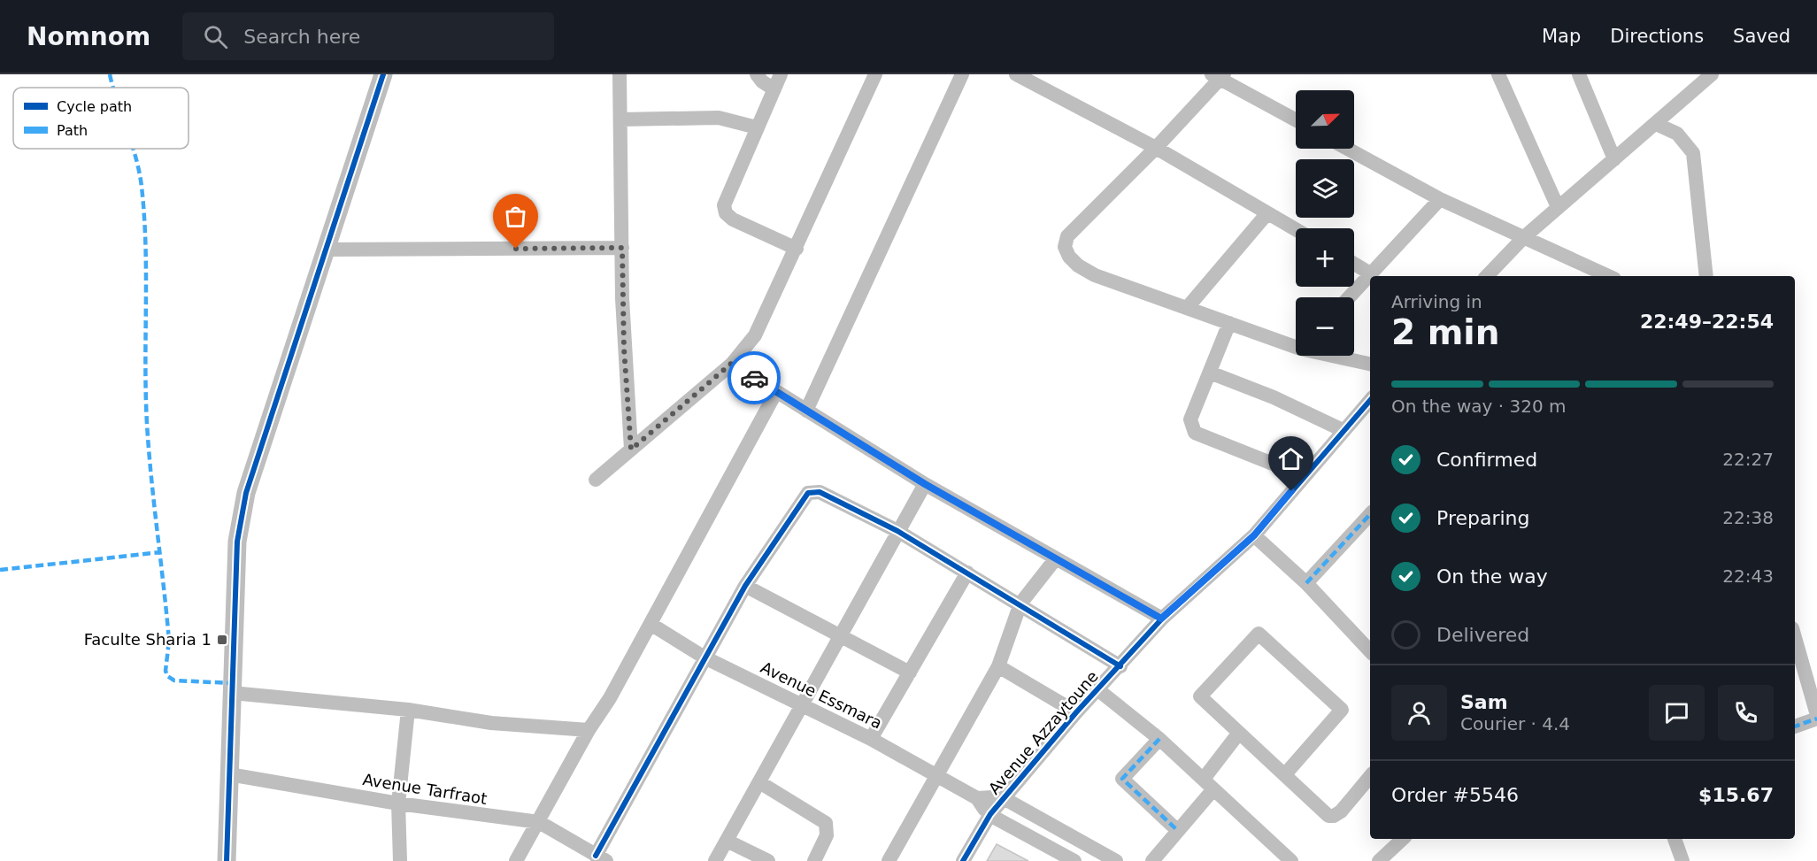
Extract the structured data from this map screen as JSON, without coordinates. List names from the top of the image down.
{
  "streets": {
    "street": ["Avenue Essmara", "Avenue Azzaytoune", "Avenue Tarfraot"]
  },
  "crossings": [
    ["Avenue Essmara", "Avenue Azzaytoune"]
  ],
  "places": {
    "transit": ["Faculte Sharia 1"]
  },
  "legend": ["Cycle path", "Path"],
  "north": "top right",
  "page": {
    "header": "Nomnom",
    "search": "Search here",
    "nav": ["Map", "Directions", "Saved"],
    "map_buttons": ["+", "−"],
    "heading": ["2 min", "Arriving in", "22:49–22:54"],
    "panel": [
      "Sam",
      "Courier · 4.4",
      "Order #5546",
      "$15.67"
    ],
    "bar": "On the way · 320 m",
    "list": [
      ["Confirmed", "22:27"],
      ["Preparing", "22:38"],
      ["On the way", "22:43"],
      "Delivered"
    ]
  }
}
